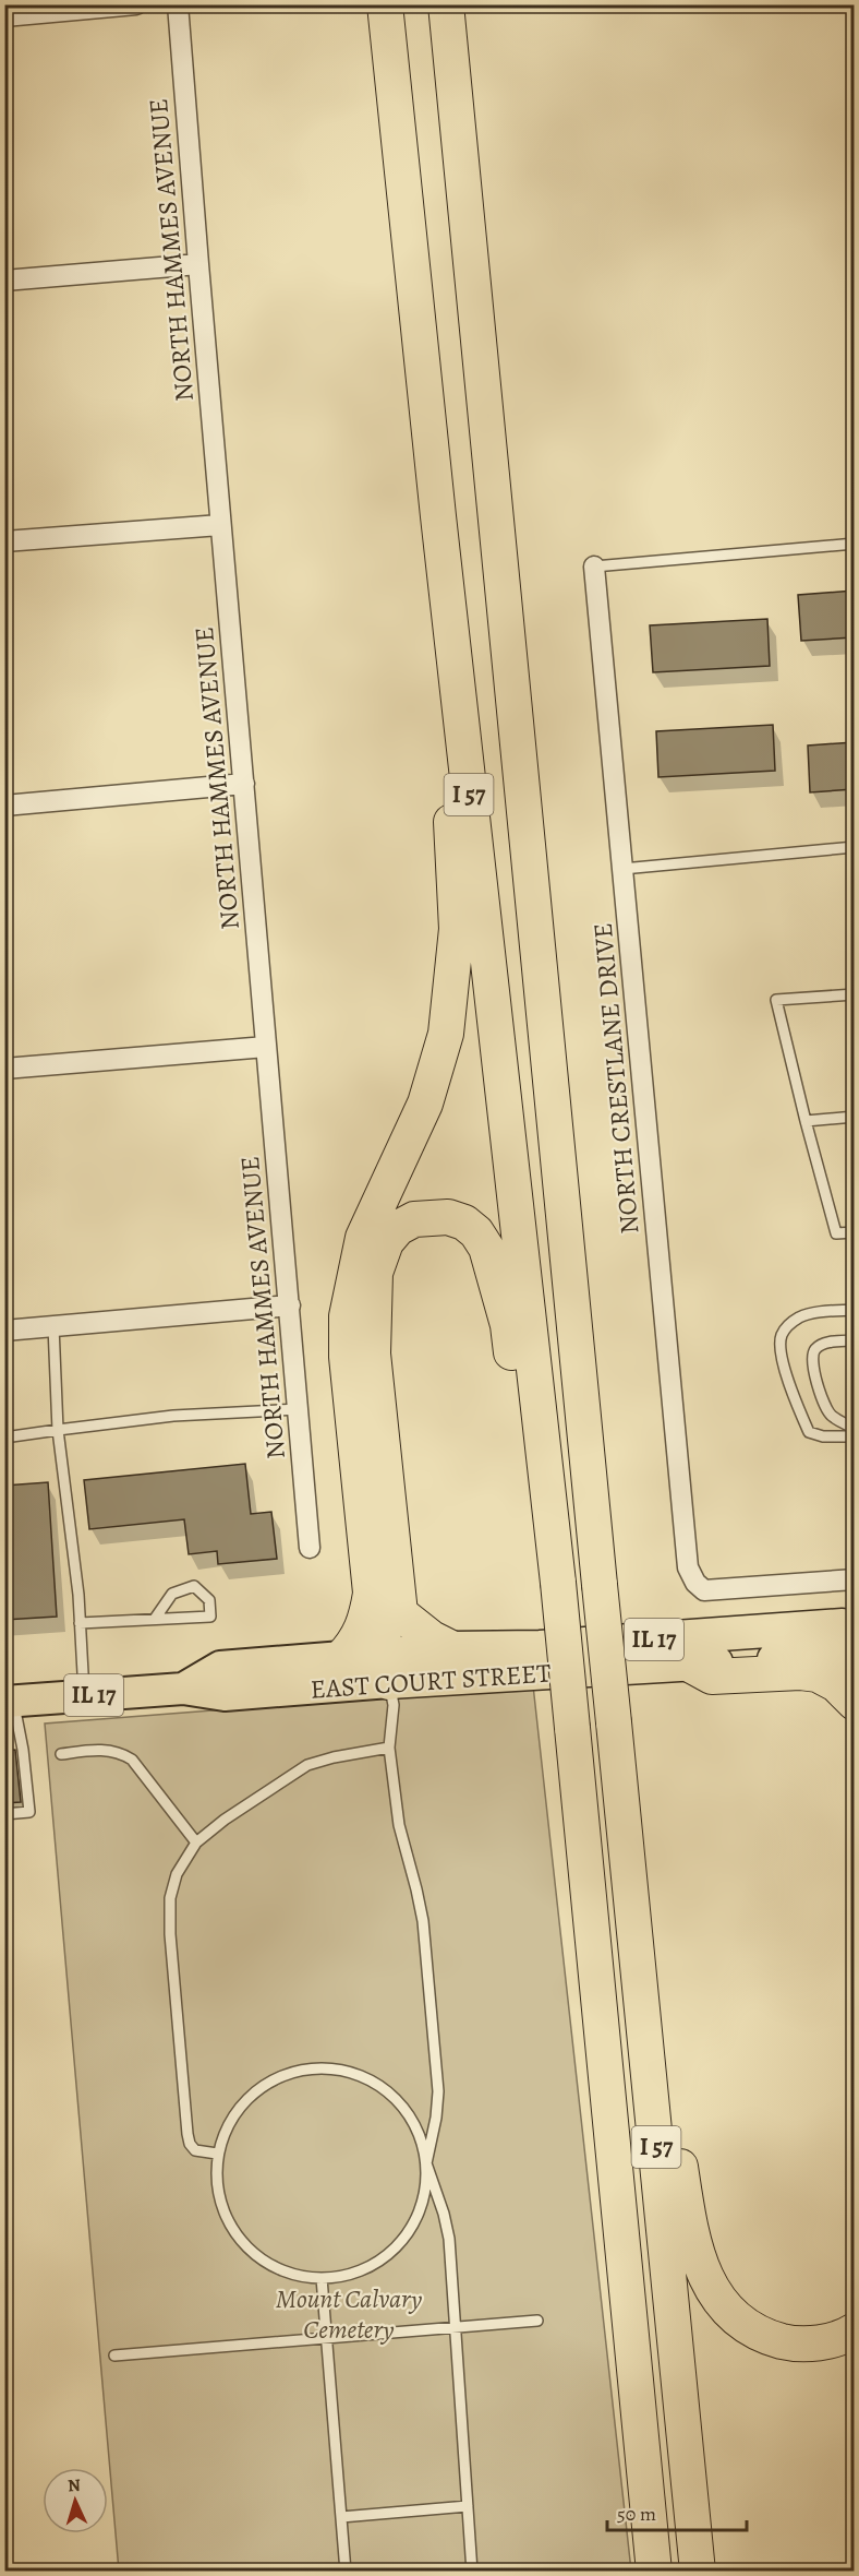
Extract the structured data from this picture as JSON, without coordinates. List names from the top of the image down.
{
  "streets": {
    "highway": ["I 57", "IL 17", "EAST COURT STREET"],
    "street": ["NORTH HAMMES AVENUE", "NORTH CRESTLANE DRIVE"]
  },
  "crossings": [
    ["IL 17", "EAST COURT STREET"]
  ],
  "parks": ["Mount Calvary Cemetery"],
  "scale_bar": "50 m",
  "north": "top"
}
